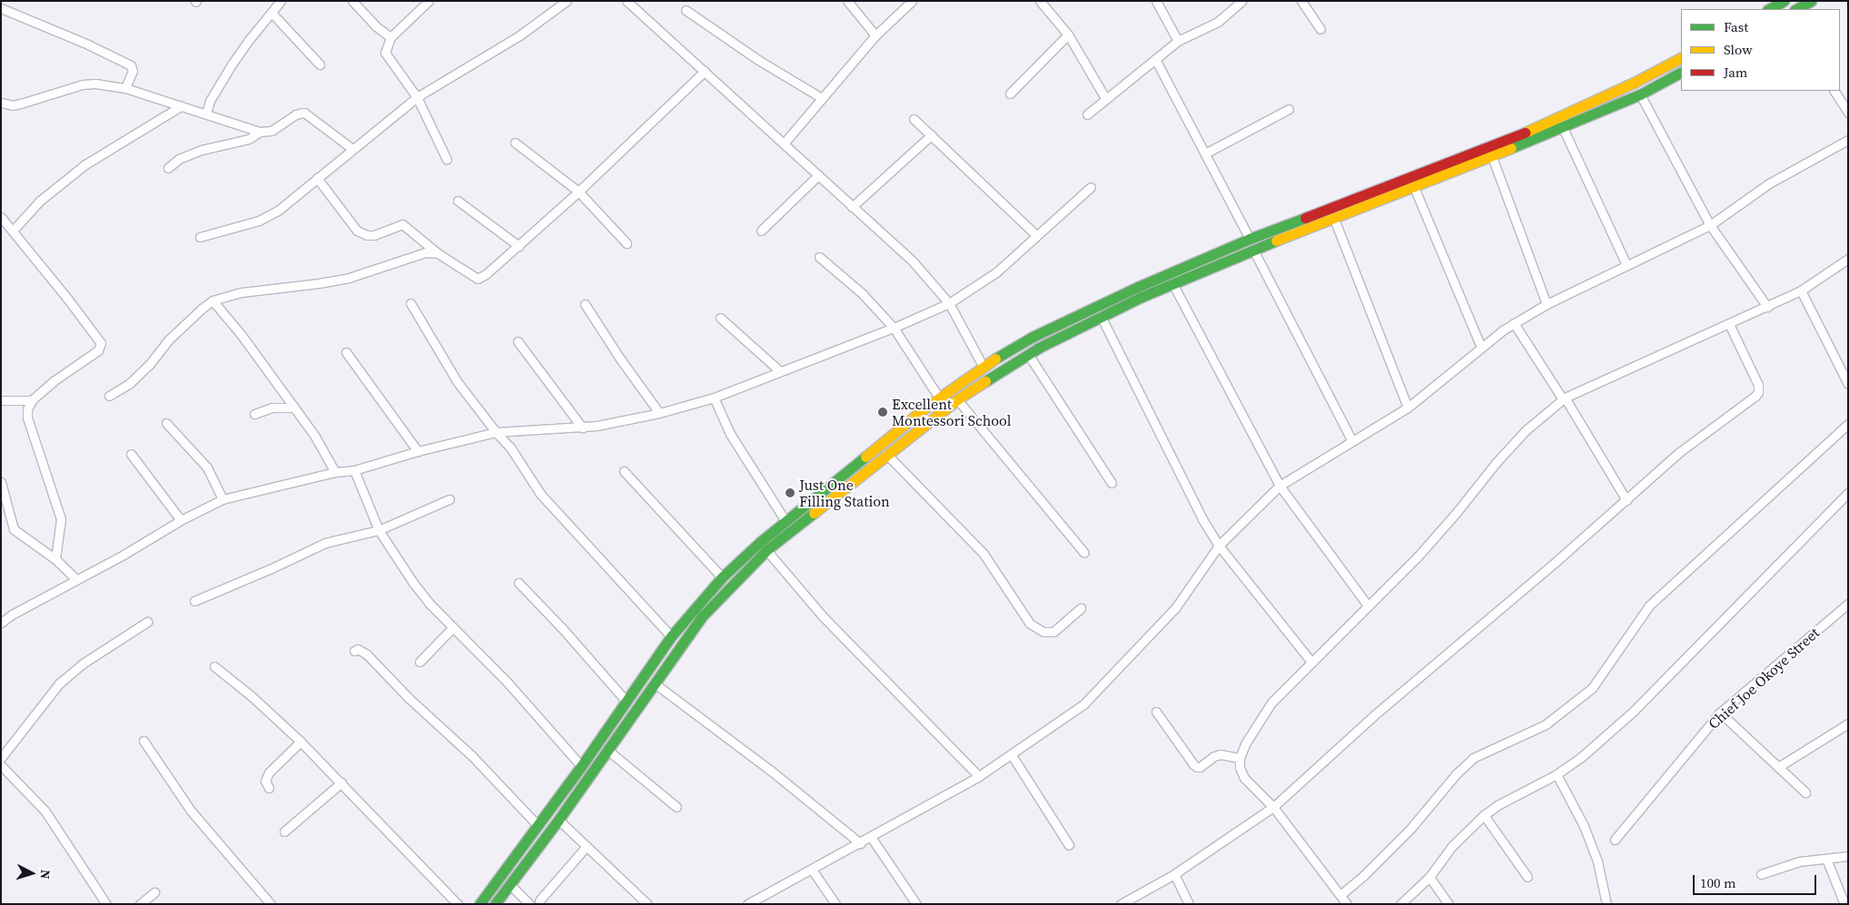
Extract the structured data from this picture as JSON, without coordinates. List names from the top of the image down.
{
  "streets": {
    "street": ["Chief Joe Okoye Street"]
  },
  "places": ["Excellent Montessori School", "Just One Filling Station"],
  "legend": ["Fast", "Slow", "Jam"],
  "scale_bar": "100 m",
  "north": "right"
}
